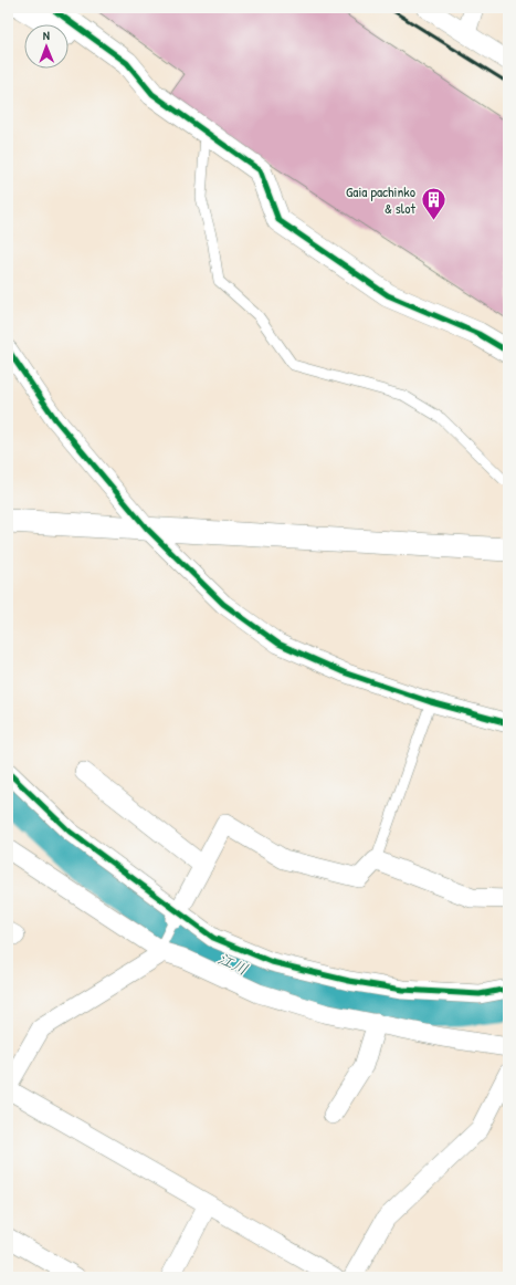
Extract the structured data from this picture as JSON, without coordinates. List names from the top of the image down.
{
  "water": ["江川"],
  "places": {
    "building": ["Gaia pachinko & slot"]
  },
  "north": "top"
}
